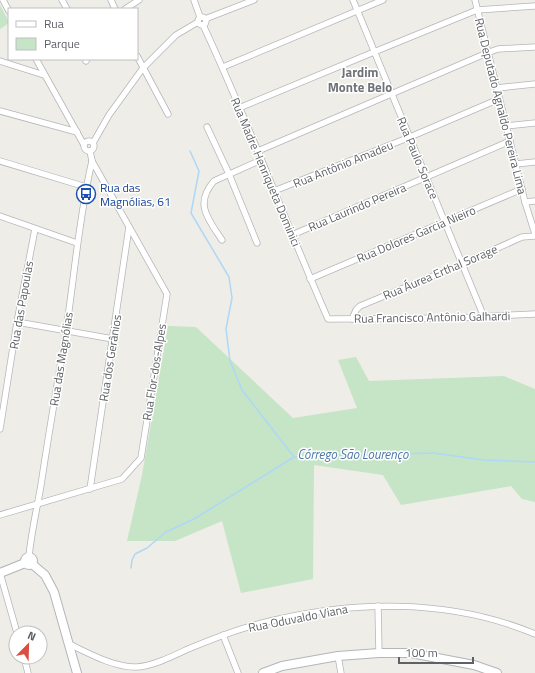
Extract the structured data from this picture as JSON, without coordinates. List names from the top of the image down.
{
  "streets": {
    "street": [
      "Rua Deputado Agnaldo Pereira Lima",
      "Rua Paulo Sorace",
      "Rua Antônio Amadeu",
      "Rua Madre Henriqueta Dominici",
      "Rua Laurindo Pereira",
      "Rua Dolores Garcia Nieiro",
      "Rua Áurea Erthal Sorage",
      "Rua das Papoulas",
      "Rua Francisco Antônio Galhardi",
      "Rua dos Gerânios",
      "Rua das Magnólias",
      "Rua Flor-dos-Alpes",
      "Rua Oduvaldo Viana"
    ]
  },
  "crossings": [
    ["Rua Deputado Agnaldo Pereira Lima", "Rua Antônio Amadeu"],
    ["Rua Deputado Agnaldo Pereira Lima", "Rua Laurindo Pereira"],
    ["Rua Deputado Agnaldo Pereira Lima", "Rua Dolores Garcia Nieiro"],
    ["Rua Deputado Agnaldo Pereira Lima", "Rua Áurea Erthal Sorage"],
    ["Rua Paulo Sorace", "Rua Antônio Amadeu"],
    ["Rua Paulo Sorace", "Rua Laurindo Pereira"],
    ["Rua Paulo Sorace", "Rua Dolores Garcia Nieiro"],
    ["Rua Paulo Sorace", "Rua Áurea Erthal Sorage"],
    ["Rua Paulo Sorace", "Rua Francisco Antônio Galhardi"],
    ["Rua Antônio Amadeu", "Rua Madre Henriqueta Dominici"],
    ["Rua Madre Henriqueta Dominici", "Rua Laurindo Pereira"],
    ["Rua Madre Henriqueta Dominici", "Rua Dolores Garcia Nieiro"],
    ["Rua Madre Henriqueta Dominici", "Rua Francisco Antônio Galhardi"],
    ["Rua Áurea Erthal Sorage", "Rua Francisco Antônio Galhardi"],
    ["Rua dos Gerânios", "Rua Flor-dos-Alpes"],
    ["Rua das Magnólias", "Rua Flor-dos-Alpes"]
  ],
  "districts": ["Jardim Monte Belo"],
  "water": ["Córrego São Lourenço"],
  "places": {
    "bus stop": ["Rua das Magnólias, 61"]
  },
  "legend": ["Rua", "Parque"],
  "scale_bar": "100 m",
  "north": "top right"
}
